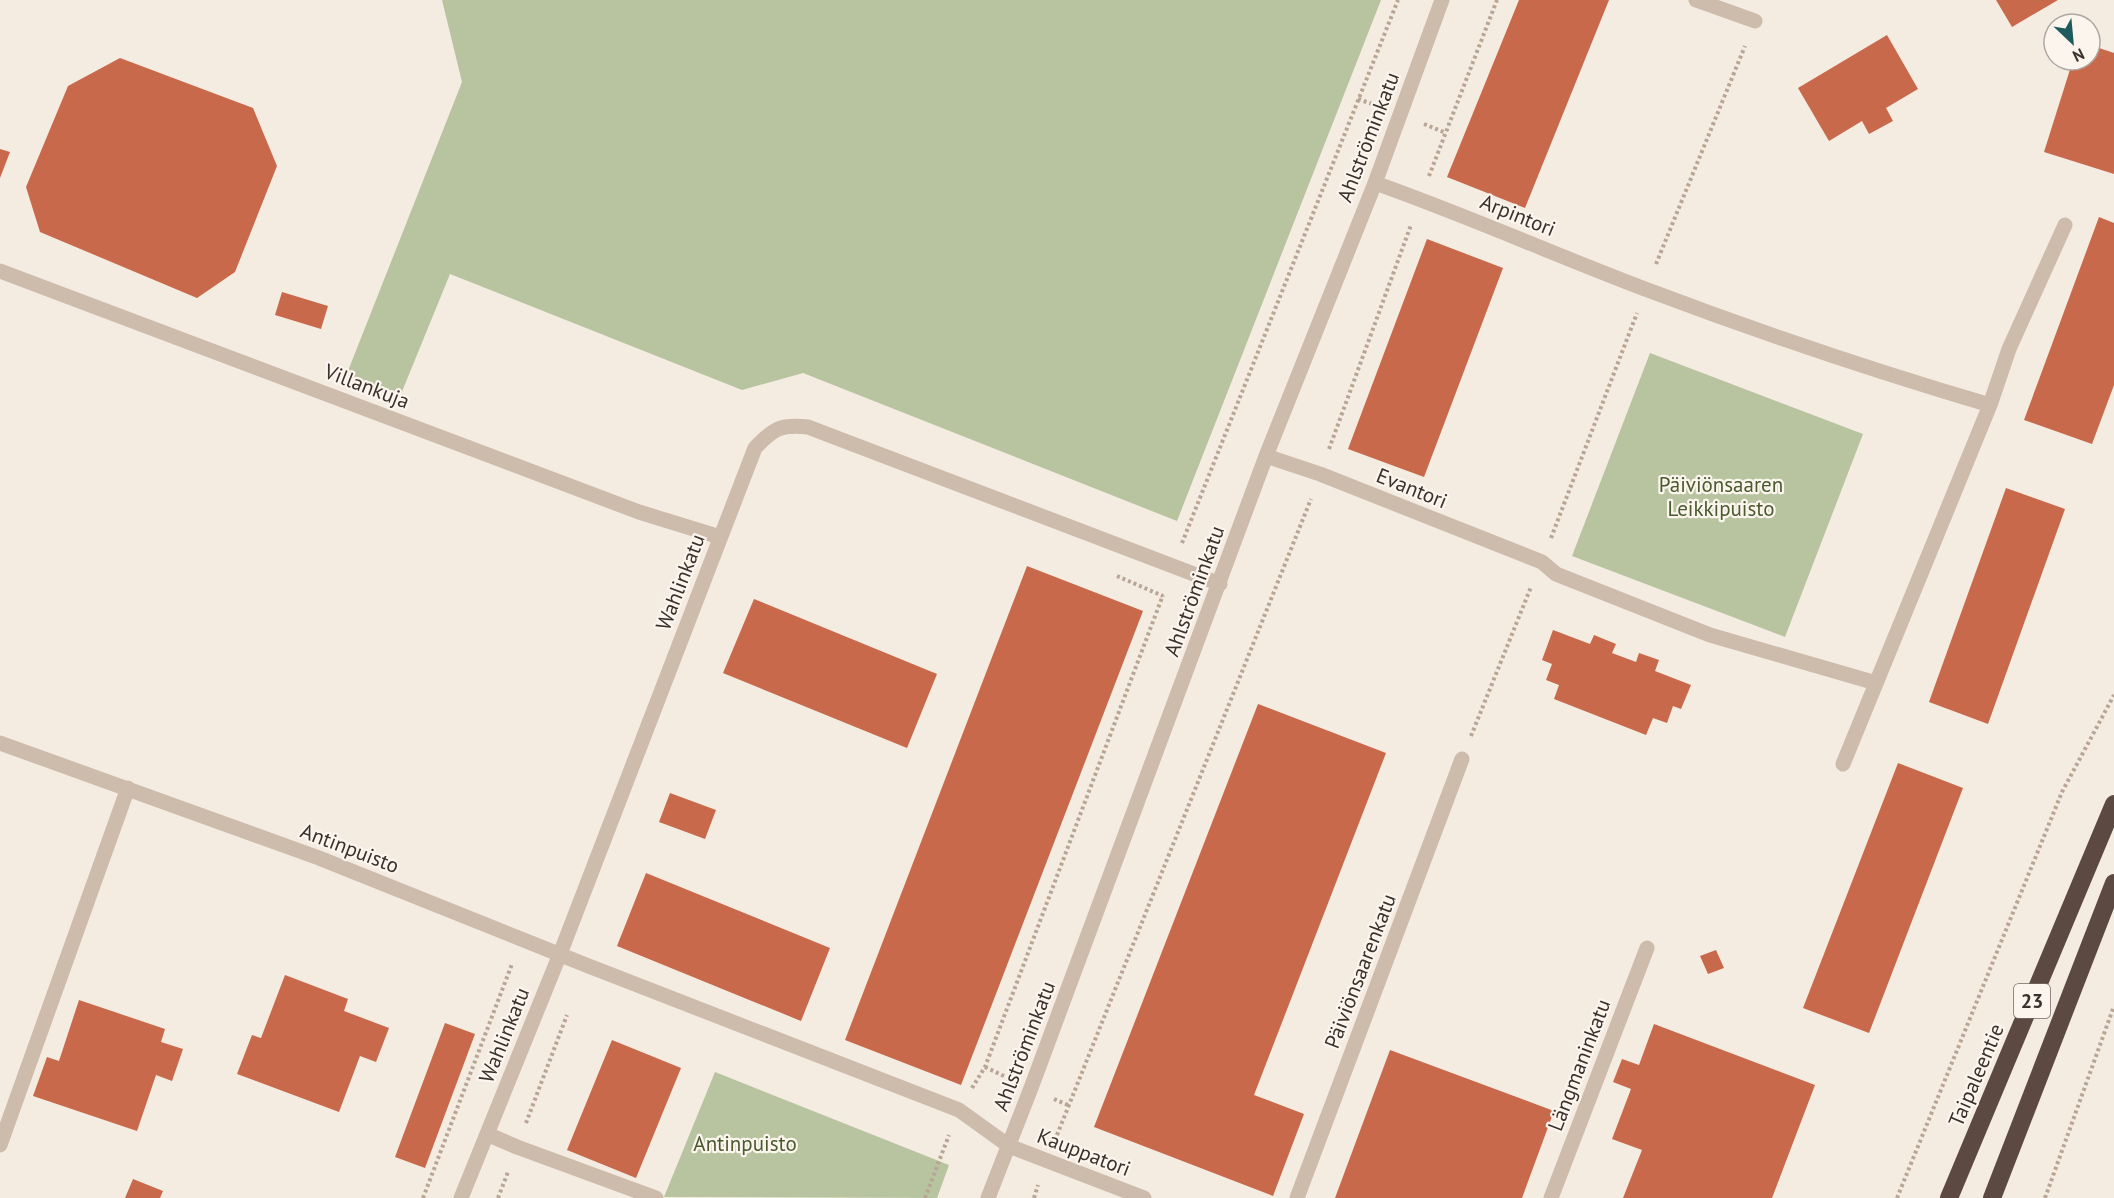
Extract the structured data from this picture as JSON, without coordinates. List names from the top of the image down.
{
  "streets": {
    "highway": ["23", "Taipaleentie"],
    "street": [
      "Ahlströminkatu",
      "Arpintori",
      "Villankuja",
      "Evantori",
      "Wahlinkatu",
      "Antinpuisto",
      "Päiviönsaarenkatu",
      "Längmaninkatu",
      "Kauppatori"
    ]
  },
  "crossings": [
    ["Ahlströminkatu", "Arpintori"],
    ["Ahlströminkatu", "Evantori"],
    ["Ahlströminkatu", "Wahlinkatu"],
    ["Ahlströminkatu", "Antinpuisto"],
    ["Ahlströminkatu", "Kauppatori"],
    ["Villankuja", "Wahlinkatu"],
    ["Wahlinkatu", "Antinpuisto"],
    ["Antinpuisto", "Kauppatori"]
  ],
  "parks": ["Päiviönsaaren Leikkipuisto", "Antinpuisto"],
  "north": "bottom right"
}
